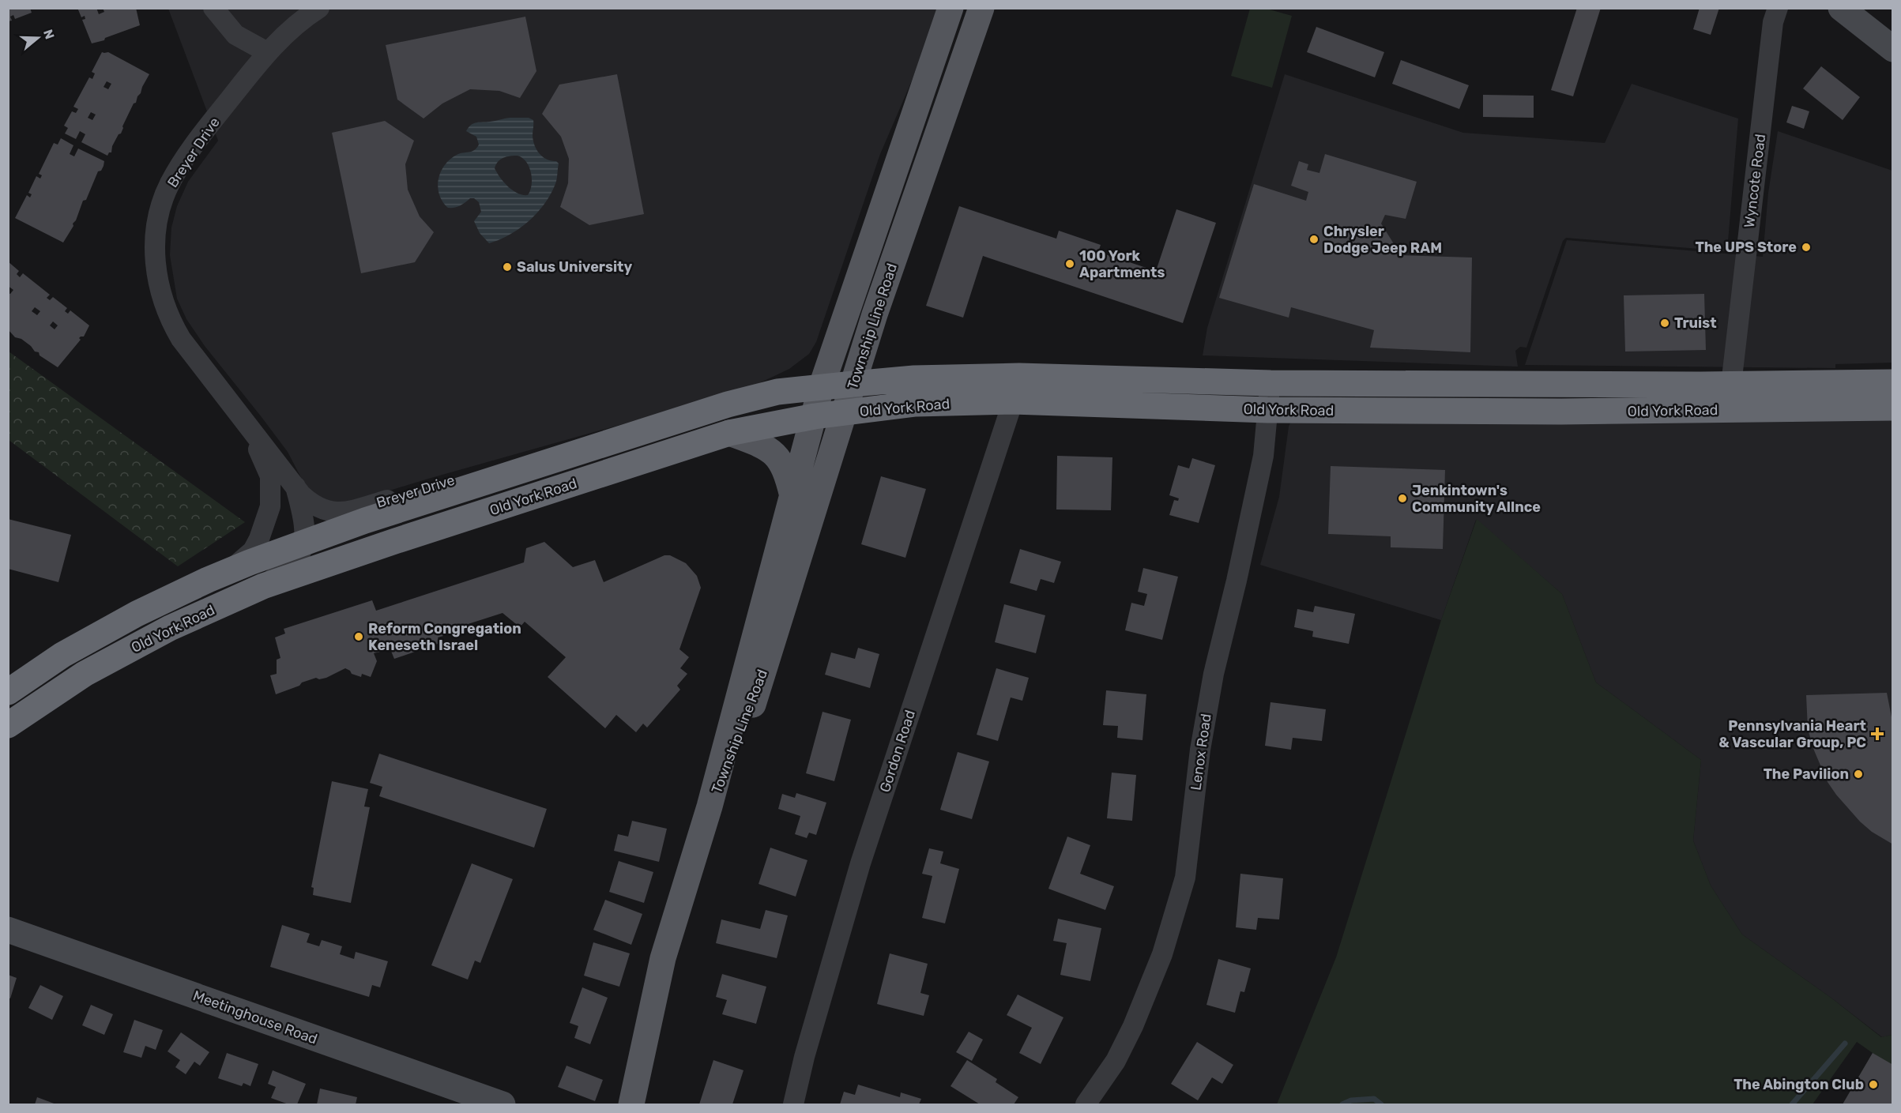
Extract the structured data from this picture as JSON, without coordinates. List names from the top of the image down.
{
  "streets": {
    "highway": ["Old York Road"],
    "main road": ["Township Line Road"],
    "street": [
      "Breyer Drive",
      "Wyncote Road",
      "Gordon Road",
      "Lenox Road",
      "Meetinghouse Road"
    ]
  },
  "crossings": [
    ["Breyer Drive", "Old York Road"],
    ["Wyncote Road", "Old York Road"],
    ["Township Line Road", "Old York Road"],
    ["Old York Road", "Gordon Road"],
    ["Old York Road", "Lenox Road"]
  ],
  "places": {
    "other": [
      "Chrysler Dodge Jeep RAM",
      "The UPS Store",
      "100 York Apartments",
      "Salus University",
      "Truist",
      "Jenkintown's Community Allnce",
      "Reform Congregation Keneseth Israel",
      "The Pavilion",
      "The Abington Club"
    ],
    "health": ["Pennsylvania Heart & Vascular Group, PC"]
  },
  "north": "right"
}
